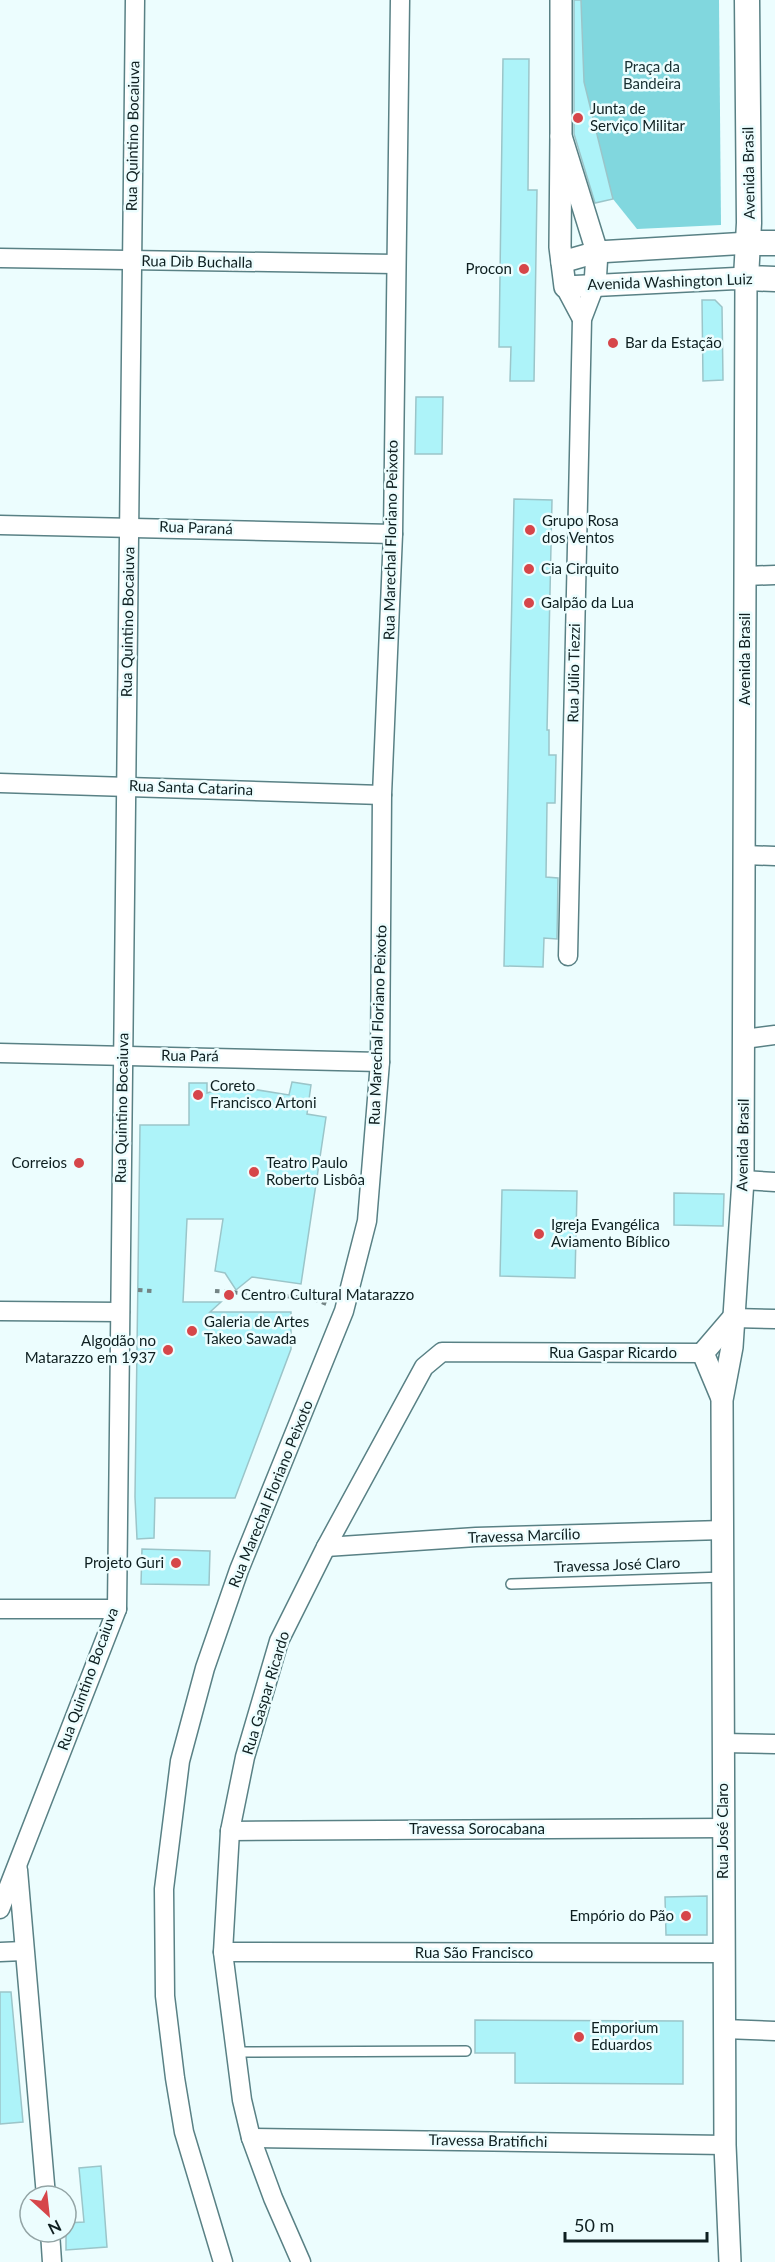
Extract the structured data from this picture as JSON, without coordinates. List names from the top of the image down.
{
  "streets": {
    "main road": ["Avenida Brasil", "Avenida Washington Luiz"],
    "street": [
      "Rua Quintino Bocaiuva",
      "Rua Dib Buchalla",
      "Rua Paraná",
      "Rua Marechal Floriano Peixoto",
      "Rua Júlio Tiezzi",
      "Rua Santa Catarina",
      "Rua Pará",
      "Rua Gaspar Ricardo",
      "Travessa Marcílio",
      "Travessa Sorocabana",
      "Rua José Claro",
      "Rua São Francisco",
      "Travessa Bratifichi"
    ],
    "lane": ["Travessa José Claro"]
  },
  "crossings": [
    ["Rua Quintino Bocaiuva", "Rua Dib Buchalla"],
    ["Rua Quintino Bocaiuva", "Rua Paraná"],
    ["Rua Quintino Bocaiuva", "Rua Santa Catarina"],
    ["Rua Quintino Bocaiuva", "Rua Pará"],
    ["Avenida Brasil", "Avenida Washington Luiz"],
    ["Avenida Brasil", "Rua José Claro"],
    ["Rua Dib Buchalla", "Rua Marechal Floriano Peixoto"],
    ["Avenida Washington Luiz", "Rua Júlio Tiezzi"],
    ["Rua Paraná", "Rua Marechal Floriano Peixoto"],
    ["Rua Marechal Floriano Peixoto", "Rua Santa Catarina"],
    ["Rua Marechal Floriano Peixoto", "Rua Pará"],
    ["Rua Gaspar Ricardo", "Travessa Marcílio"],
    ["Rua Gaspar Ricardo", "Travessa Sorocabana"],
    ["Rua Gaspar Ricardo", "Rua José Claro"],
    ["Rua Gaspar Ricardo", "Rua São Francisco"],
    ["Rua Gaspar Ricardo", "Travessa Bratifichi"],
    ["Travessa Marcílio", "Rua José Claro"],
    ["Travessa José Claro", "Rua José Claro"],
    ["Travessa Sorocabana", "Rua José Claro"],
    ["Rua José Claro", "Rua São Francisco"],
    ["Rua José Claro", "Travessa Bratifichi"]
  ],
  "parks": ["Praça da Bandeira"],
  "places": [
    "Junta de Serviço Militar",
    "Procon",
    "Bar da Estação",
    "Grupo Rosa dos Ventos",
    "Cia Cirquito",
    "Galpão da Lua",
    "Coreto Francisco Artoni",
    "Correios",
    "Teatro Paulo Roberto Lisbôa",
    "Igreja Evangélica Aviamento Bíblico",
    "Centro Cultural Matarazzo",
    "Galeria de Artes Takeo Sawada",
    "Algodão no Matarazzo em 1937",
    "Projeto Guri",
    "Empório do Pão",
    "Emporium Eduardos"
  ],
  "scale_bar": "50 m",
  "north": "bottom right"
}
